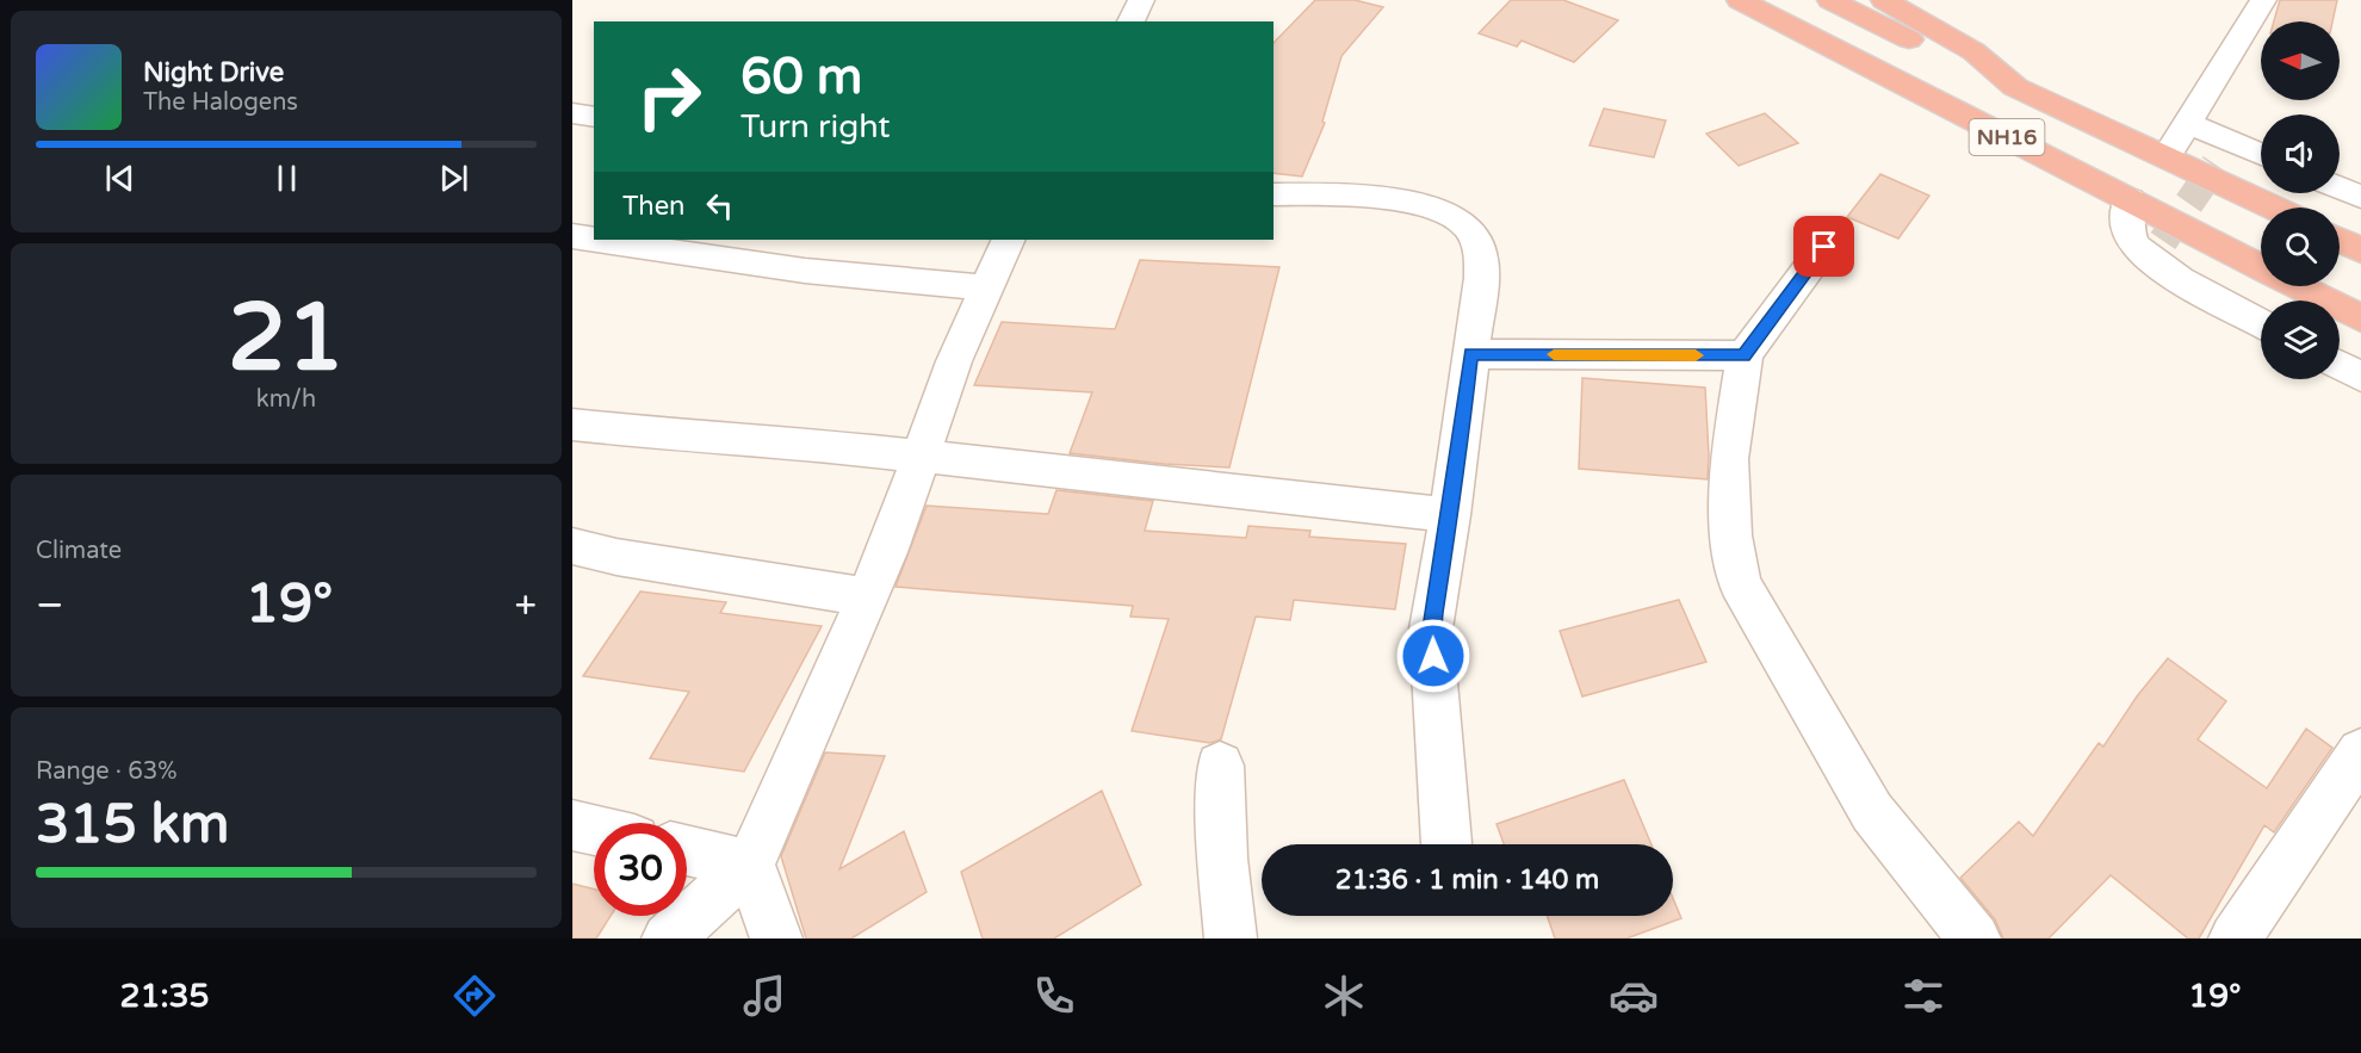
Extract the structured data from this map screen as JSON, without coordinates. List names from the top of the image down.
{
  "streets": {
    "highway": ["NH16"]
  },
  "north": "left",
  "page": {
    "turn": ["60 m", "Turn right"],
    "song": ["Night Drive", "The Halogens"],
    "then": "Then",
    "tile": [
      ["21", "km/h"],
      "Climate",
      ["Range · 63%", "315 km"]
    ],
    "heat": ["−", "19°", "+"],
    "limit": "30",
    "trip": "21:36 · 1 min · 140 m",
    "tabs": ["21:35", "19°"]
  }
}
